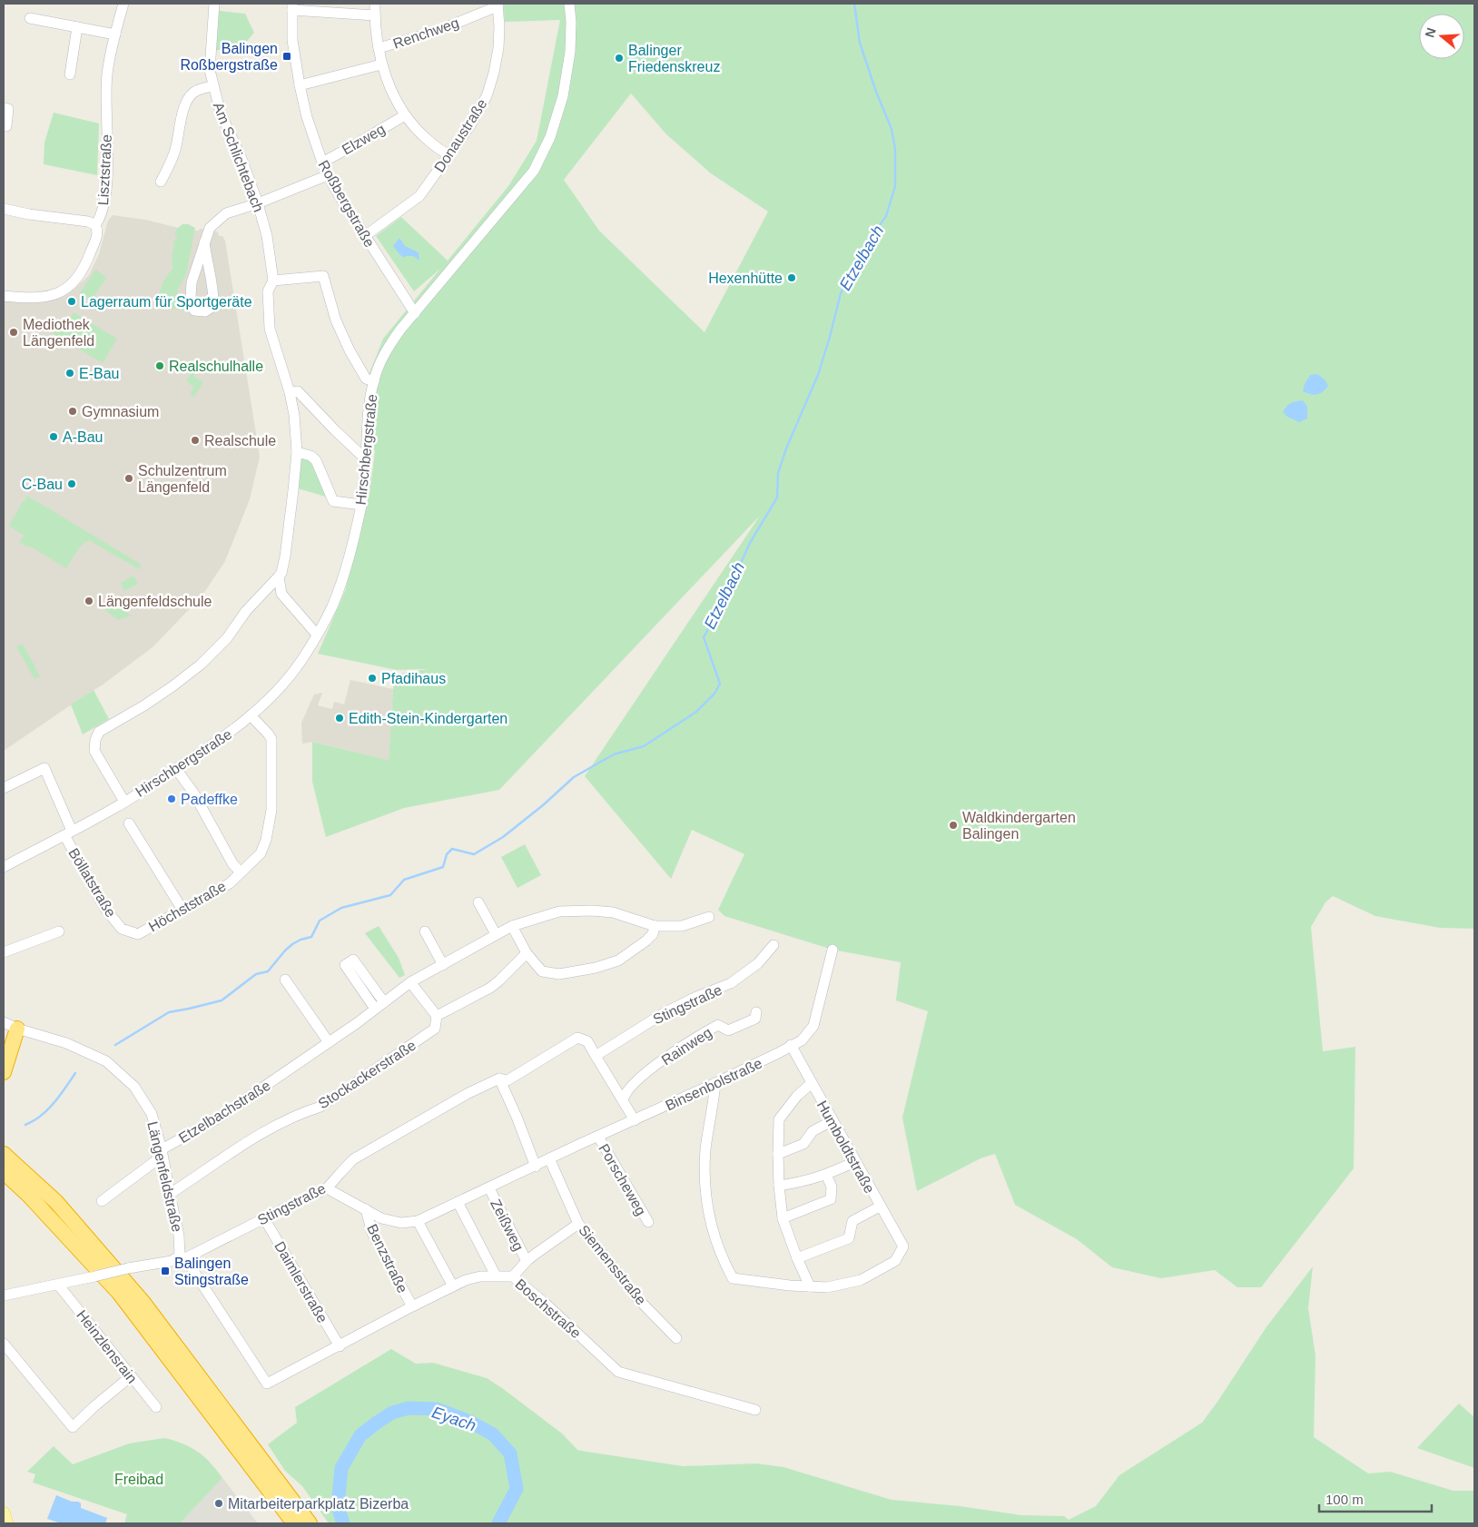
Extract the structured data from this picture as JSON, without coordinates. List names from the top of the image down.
{
  "streets": {
    "street": [
      "Renchweg",
      "Donaustraße",
      "Elzweg",
      "Am Schlichtebach",
      "Lisztstraße",
      "Roßbergstraße",
      "Hirschbergstraße",
      "Böllatstraße",
      "Höchststraße",
      "Stingstraße",
      "Rainweg",
      "Stockackerstraße",
      "Binsenbolstraße",
      "Etzelbachstraße",
      "Humboldtstraße",
      "Längenfeldstraße",
      "Porscheweg",
      "Zeißweg",
      "Benzstraße",
      "Siemensstraße",
      "Daimlerstraße",
      "Boschstraße",
      "Heinzlensrain"
    ]
  },
  "crossings": [
    ["Renchweg", "Donaustraße"],
    ["Donaustraße", "Roßbergstraße"],
    ["Elzweg", "Roßbergstraße"],
    ["Am Schlichtebach", "Hirschbergstraße"],
    ["Roßbergstraße", "Hirschbergstraße"],
    ["Hirschbergstraße", "Böllatstraße"],
    ["Hirschbergstraße", "Höchststraße"],
    ["Böllatstraße", "Höchststraße"],
    ["Stingstraße", "Rainweg"],
    ["Stingstraße", "Binsenbolstraße"],
    ["Stingstraße", "Längenfeldstraße"],
    ["Stingstraße", "Daimlerstraße"],
    ["Stingstraße", "Boschstraße"],
    ["Stingstraße", "Heinzlensrain"],
    ["Stockackerstraße", "Längenfeldstraße"],
    ["Binsenbolstraße", "Humboldtstraße"],
    ["Binsenbolstraße", "Porscheweg"],
    ["Binsenbolstraße", "Zeißweg"],
    ["Binsenbolstraße", "Benzstraße"],
    ["Binsenbolstraße", "Siemensstraße"],
    ["Etzelbachstraße", "Längenfeldstraße"],
    ["Längenfeldstraße", "Boschstraße"],
    ["Zeißweg", "Siemensstraße"],
    ["Zeißweg", "Boschstraße"],
    ["Benzstraße", "Boschstraße"],
    ["Daimlerstraße", "Boschstraße"]
  ],
  "water": ["Etzelbach", "Eyach"],
  "parks": ["Freibad"],
  "places": {
    "transit": ["Balingen Roßbergstraße", "Balingen Stingstraße"],
    "other": [
      "Balinger Friedenskreuz",
      "Hexenhütte",
      "Lagerraum für Sportgeräte",
      "Mediothek Längenfeld",
      "Realschulhalle",
      "E-Bau",
      "Gymnasium",
      "A-Bau",
      "Realschule",
      "Schulzentrum Längenfeld",
      "C-Bau",
      "Längenfeldschule",
      "Pfadihaus",
      "Edith-Stein-Kindergarten",
      "Padeffke",
      "Waldkindergarten Balingen",
      "Mitarbeiterparkplatz Bizerba"
    ]
  },
  "scale_bar": "100 m",
  "north": "left"
}
